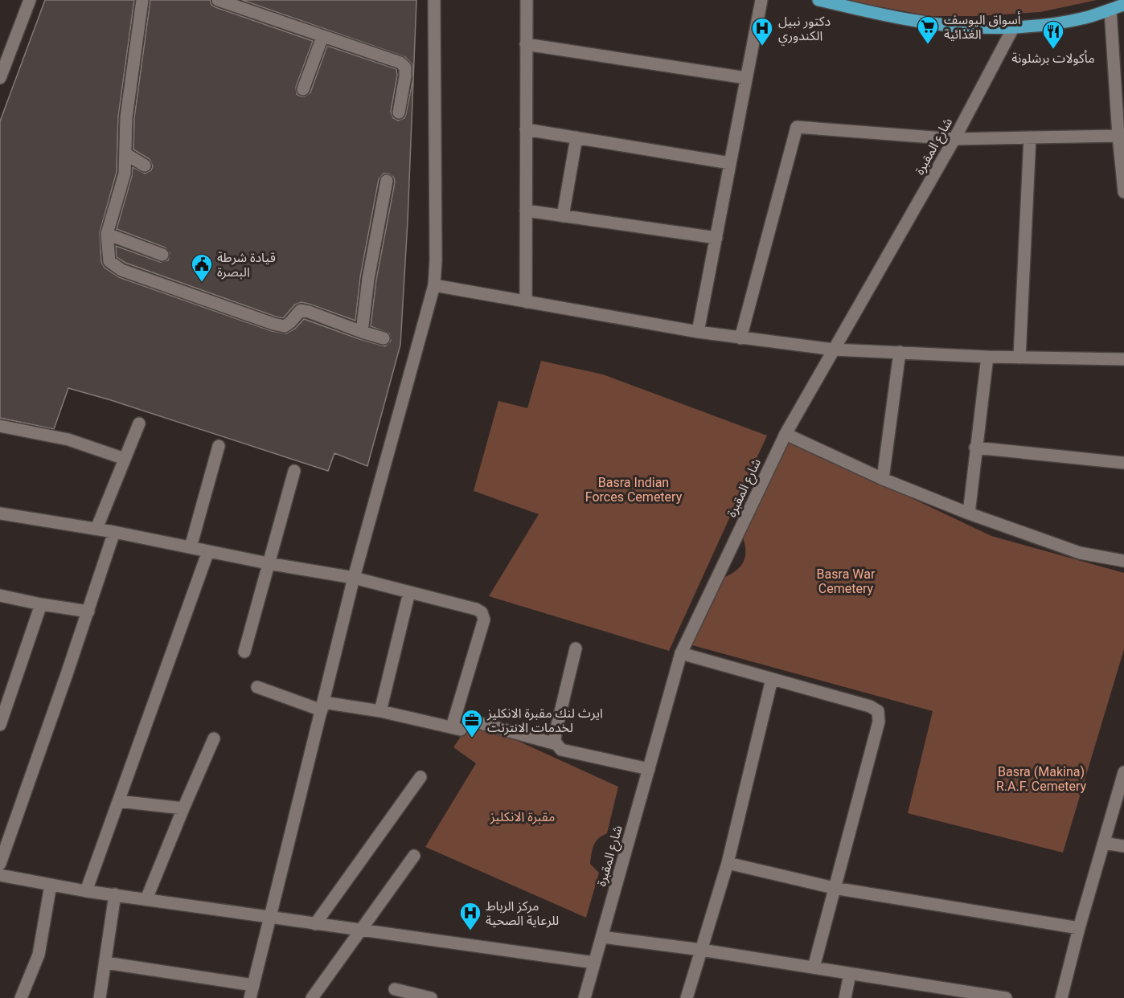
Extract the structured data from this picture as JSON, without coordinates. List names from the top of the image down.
{
  "streets": {
    "street": ["شارع المقبرة"]
  },
  "parks": [
    "Basra Indian Forces Cemetery",
    "Basra War Cemetery",
    "Basra (Makina) R.A.F. Cemetery",
    "مقبرة الانكليز"
  ],
  "places": {
    "supermarket": ["أسواق اليوسف الغذائية"],
    "hospital": ["دكتور نبيل الكندوري", "مركز الرباط للرعاية الصحية"],
    "restaurant": ["مأكولات برشلونة"],
    "public building": ["قيادة شرطة البصرة"],
    "office": ["ايرث لنك مقبرة الانكليز لخدمات الانترنت"]
  }
}
